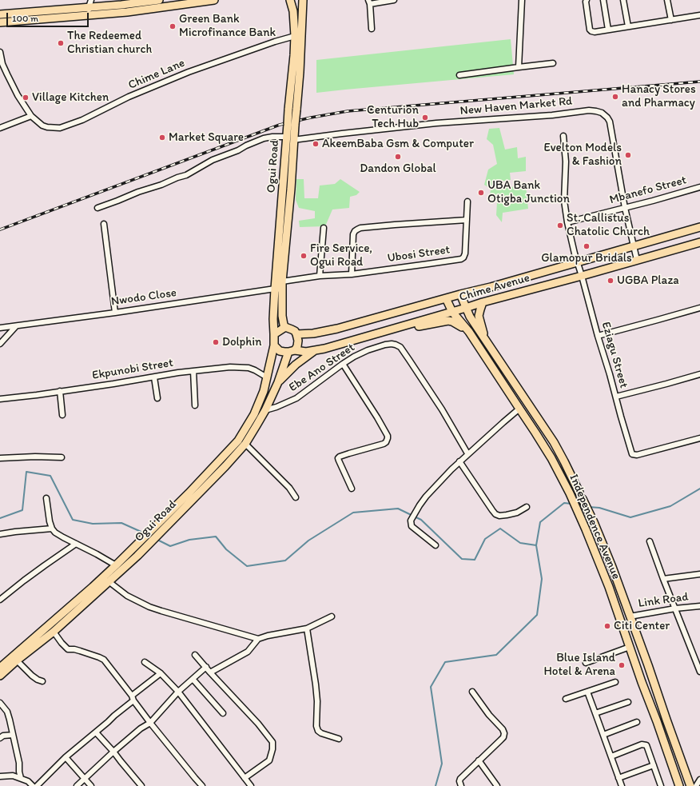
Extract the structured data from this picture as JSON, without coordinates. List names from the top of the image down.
{
  "streets": {
    "main road": ["Ogui Road", "Chime Avenue", "Independence Avenue"],
    "street": [
      "Chime Lane",
      "New Haven Market Rd",
      "Mbanefo Street",
      "Ubosi Street",
      "Nwodo Close",
      "Eziagu Street",
      "Ebe Ano Street",
      "Ekpunobi Street",
      "Link Road"
    ]
  },
  "crossings": [
    ["Chime Lane", "Ogui Road"],
    ["New Haven Market Rd", "Ogui Road"],
    ["New Haven Market Rd", "Mbanefo Street"],
    ["New Haven Market Rd", "Chime Avenue"],
    ["Ogui Road", "Ubosi Street"],
    ["Ogui Road", "Chime Avenue"],
    ["Ogui Road", "Nwodo Close"],
    ["Ogui Road", "Ebe Ano Street"],
    ["Ogui Road", "Ekpunobi Street"],
    ["Chime Avenue", "Eziagu Street"],
    ["Chime Avenue", "Independence Avenue"],
    ["Independence Avenue", "Link Road"]
  ],
  "places": [
    "Green Bank Microfinance Bank",
    "The Redeemed Christian church",
    "Hanacy Stores and Pharmacy",
    "Village Kitchen",
    "Centurion Tech Hub",
    "Market Square",
    "AkeemBaba Gsm & Computer",
    "Evelton Models & Fashion",
    "Dandon Global",
    "UBA Bank Otigba Junction",
    "St. Callistus Chatolic Church",
    "Glamopur Bridals",
    "Fire Service, Ogui Road",
    "UGBA Plaza",
    "Dolphin",
    "Citi Center",
    "Blue Island Hotel & Arena"
  ],
  "scale_bar": "100 m"
}
